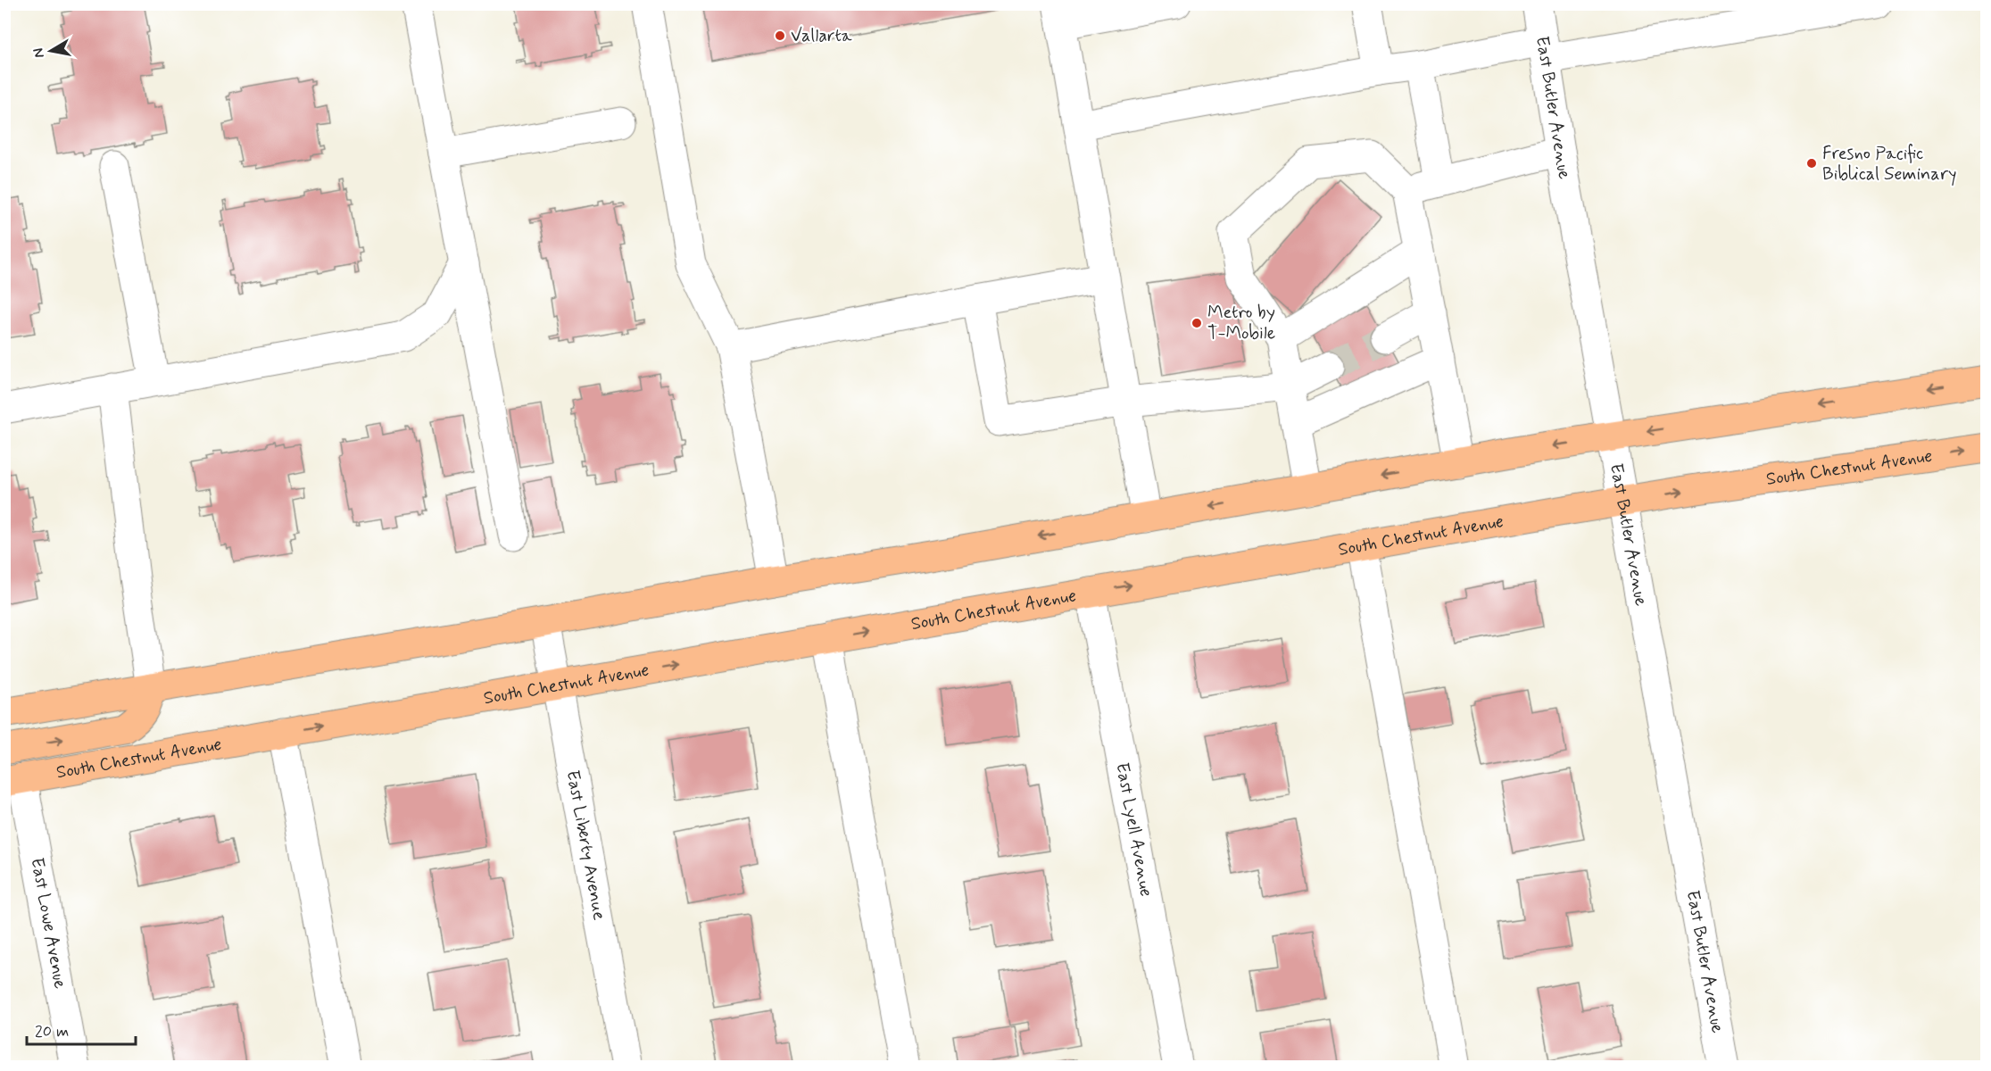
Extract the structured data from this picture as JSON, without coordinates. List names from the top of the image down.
{
  "streets": {
    "main road": ["South Chestnut Avenue"],
    "street": [
      "East Butler Avenue",
      "East Lyell Avenue",
      "East Liberty Avenue",
      "East Lowe Avenue"
    ]
  },
  "crossings": [
    ["East Butler Avenue", "South Chestnut Avenue"],
    ["South Chestnut Avenue", "East Lyell Avenue"],
    ["South Chestnut Avenue", "East Liberty Avenue"],
    ["South Chestnut Avenue", "East Lowe Avenue"]
  ],
  "places": ["Vallarta", "Fresno Pacific Biblical Seminary", "Metro by T-Mobile"],
  "scale_bar": "20 m",
  "north": "left"
}
